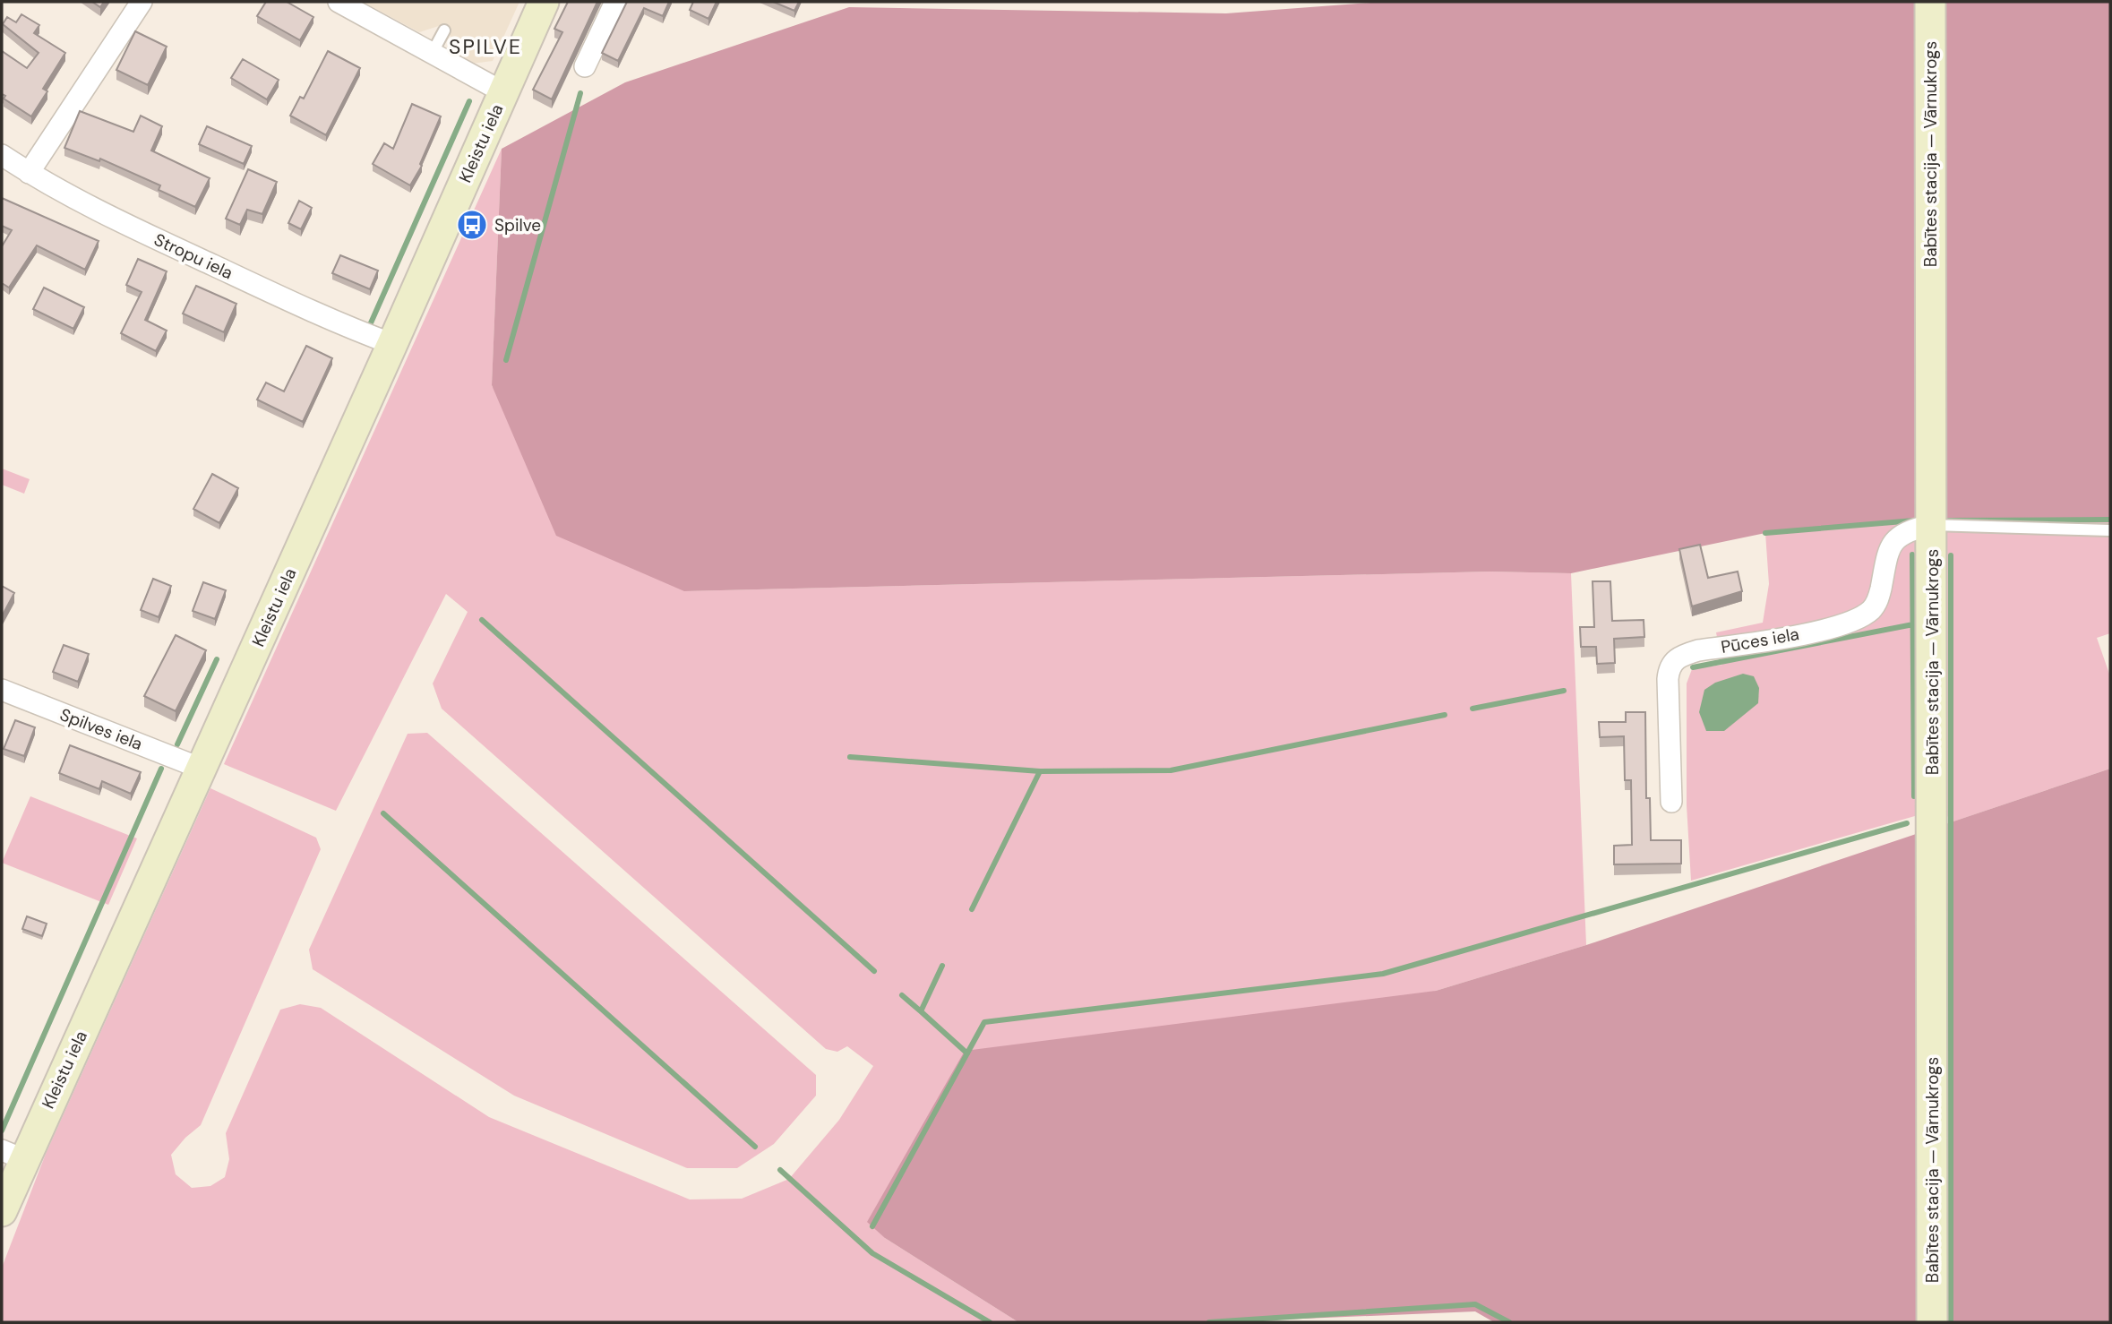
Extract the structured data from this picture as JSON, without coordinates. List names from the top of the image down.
{
  "streets": {
    "street": [
      "Kleistu iela",
      "Babītes stacija — Vārnukrogs",
      "Stropu iela",
      "Pūces iela",
      "Spilves iela"
    ]
  },
  "crossings": [
    ["Kleistu iela", "Stropu iela"],
    ["Kleistu iela", "Spilves iela"],
    ["Babītes stacija — Vārnukrogs", "Pūces iela"]
  ],
  "districts": ["SPILVE"],
  "places": {
    "bus stop": ["Spilve"]
  }
}
